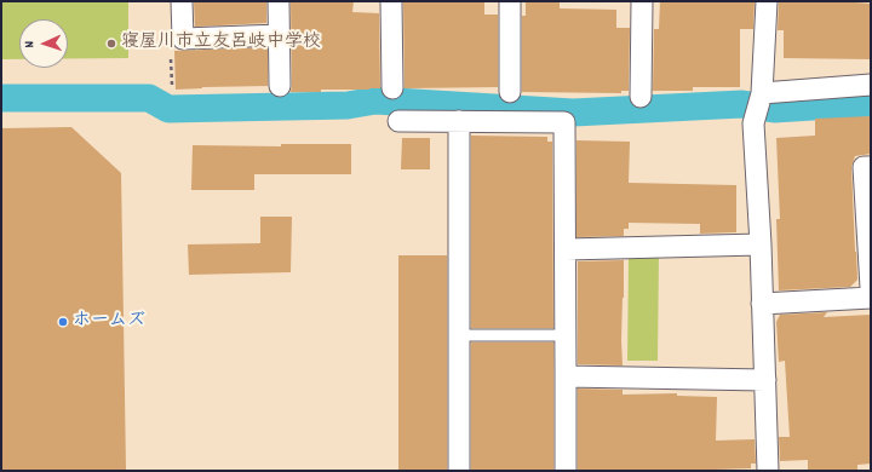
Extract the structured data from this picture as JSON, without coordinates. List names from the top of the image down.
{
  "places": ["寝屋川市立友呂岐中学校", "ホームズ"],
  "north": "left"
}
